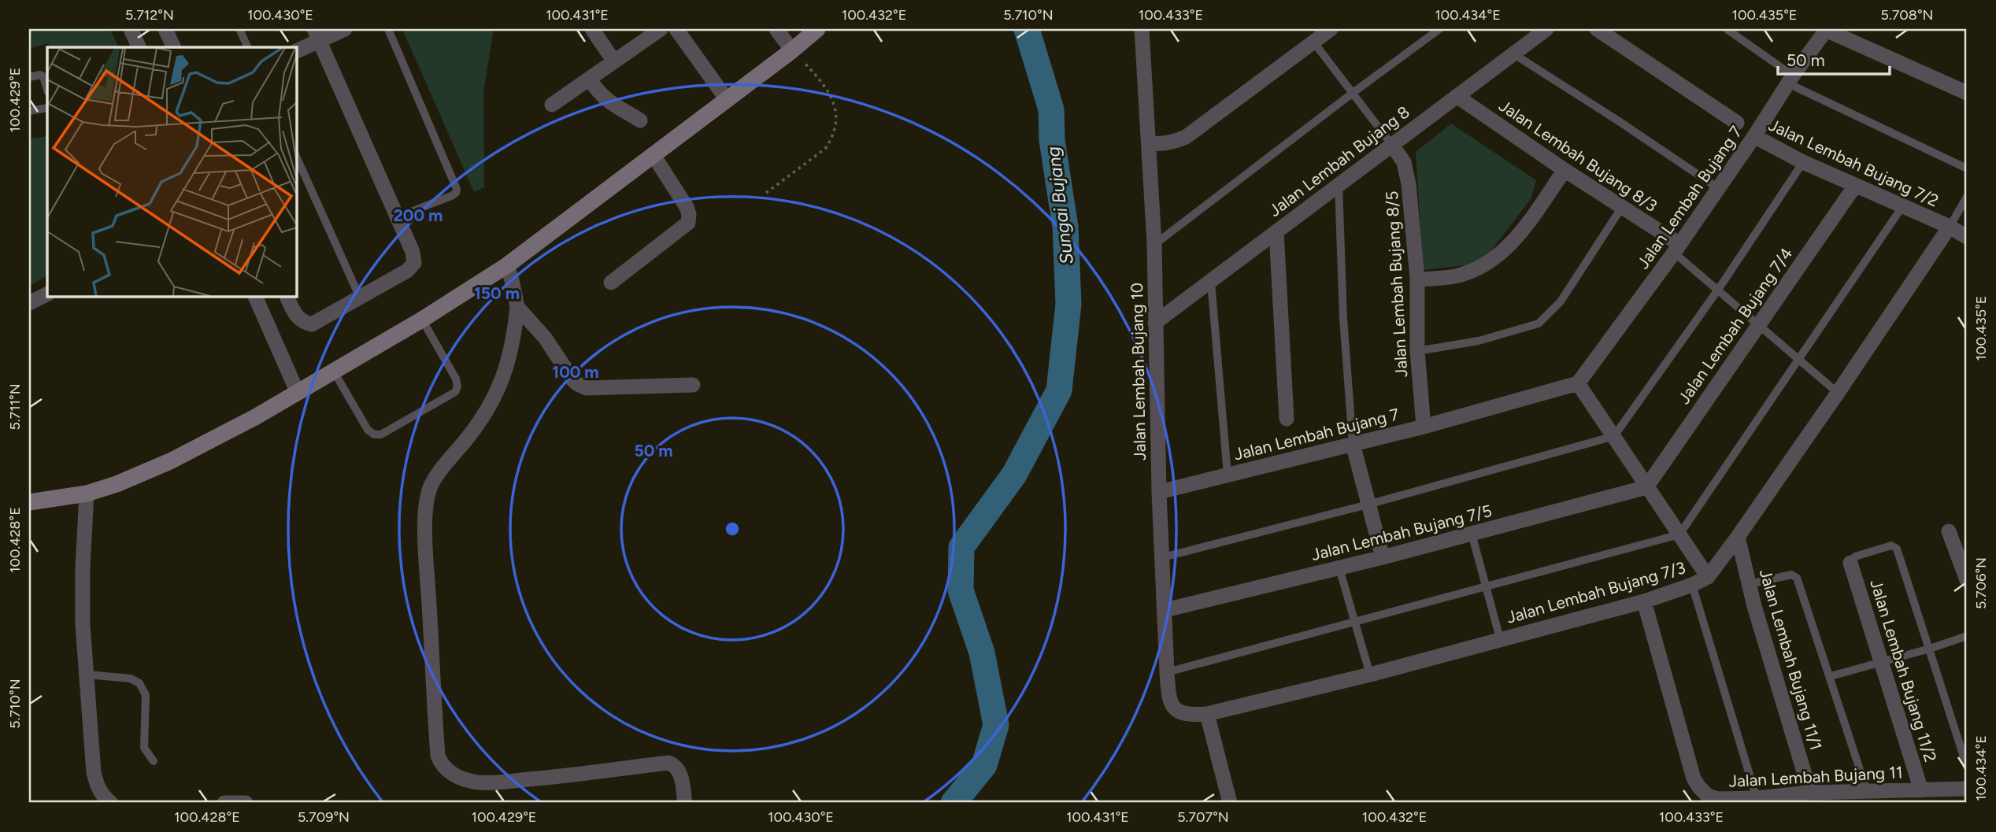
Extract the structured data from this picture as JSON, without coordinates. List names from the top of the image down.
{
  "streets": {
    "street": [
      "Jalan Lembah Bujang 8/3",
      "Jalan Lembah Bujang 8",
      "Jalan Lembah Bujang 7/2",
      "Jalan Lembah Bujang 7",
      "Jalan Lembah Bujang 8/5",
      "Jalan Lembah Bujang 7/4",
      "Jalan Lembah Bujang 10",
      "Jalan Lembah Bujang 7/5",
      "Jalan Lembah Bujang 7/3",
      "Jalan Lembah Bujang 11/1",
      "Jalan Lembah Bujang 11/2",
      "Jalan Lembah Bujang 11"
    ]
  },
  "crossings": [
    ["Jalan Lembah Bujang 8/3", "Jalan Lembah Bujang 8"],
    ["Jalan Lembah Bujang 8/3", "Jalan Lembah Bujang 7"],
    ["Jalan Lembah Bujang 8", "Jalan Lembah Bujang 8/5"],
    ["Jalan Lembah Bujang 8", "Jalan Lembah Bujang 10"],
    ["Jalan Lembah Bujang 7/2", "Jalan Lembah Bujang 7"],
    ["Jalan Lembah Bujang 7/2", "Jalan Lembah Bujang 7/4"],
    ["Jalan Lembah Bujang 7/2", "Jalan Lembah Bujang 7/3"],
    ["Jalan Lembah Bujang 7", "Jalan Lembah Bujang 8/5"],
    ["Jalan Lembah Bujang 7", "Jalan Lembah Bujang 10"],
    ["Jalan Lembah Bujang 7/4", "Jalan Lembah Bujang 7/5"],
    ["Jalan Lembah Bujang 10", "Jalan Lembah Bujang 7/5"],
    ["Jalan Lembah Bujang 10", "Jalan Lembah Bujang 7/3"],
    ["Jalan Lembah Bujang 7/3", "Jalan Lembah Bujang 11/1"],
    ["Jalan Lembah Bujang 7/3", "Jalan Lembah Bujang 11"],
    ["Jalan Lembah Bujang 11/1", "Jalan Lembah Bujang 11"],
    ["Jalan Lembah Bujang 11/2", "Jalan Lembah Bujang 11"]
  ],
  "water": ["Sungai Bujang"],
  "scale_bar": "50 m",
  "coordinates": [
    "5.712°N",
    "100.430°E",
    "100.431°E",
    "100.432°E",
    "5.710°N",
    "100.433°E",
    "100.434°E",
    "100.435°E",
    "5.708°N",
    "100.429°E",
    "5.711°N",
    "100.428°E",
    "5.706°N",
    "5.709°N",
    "5.707°N"
  ],
  "rings": [
    "200 m",
    "150 m",
    "100 m",
    "50 m"
  ]
}
